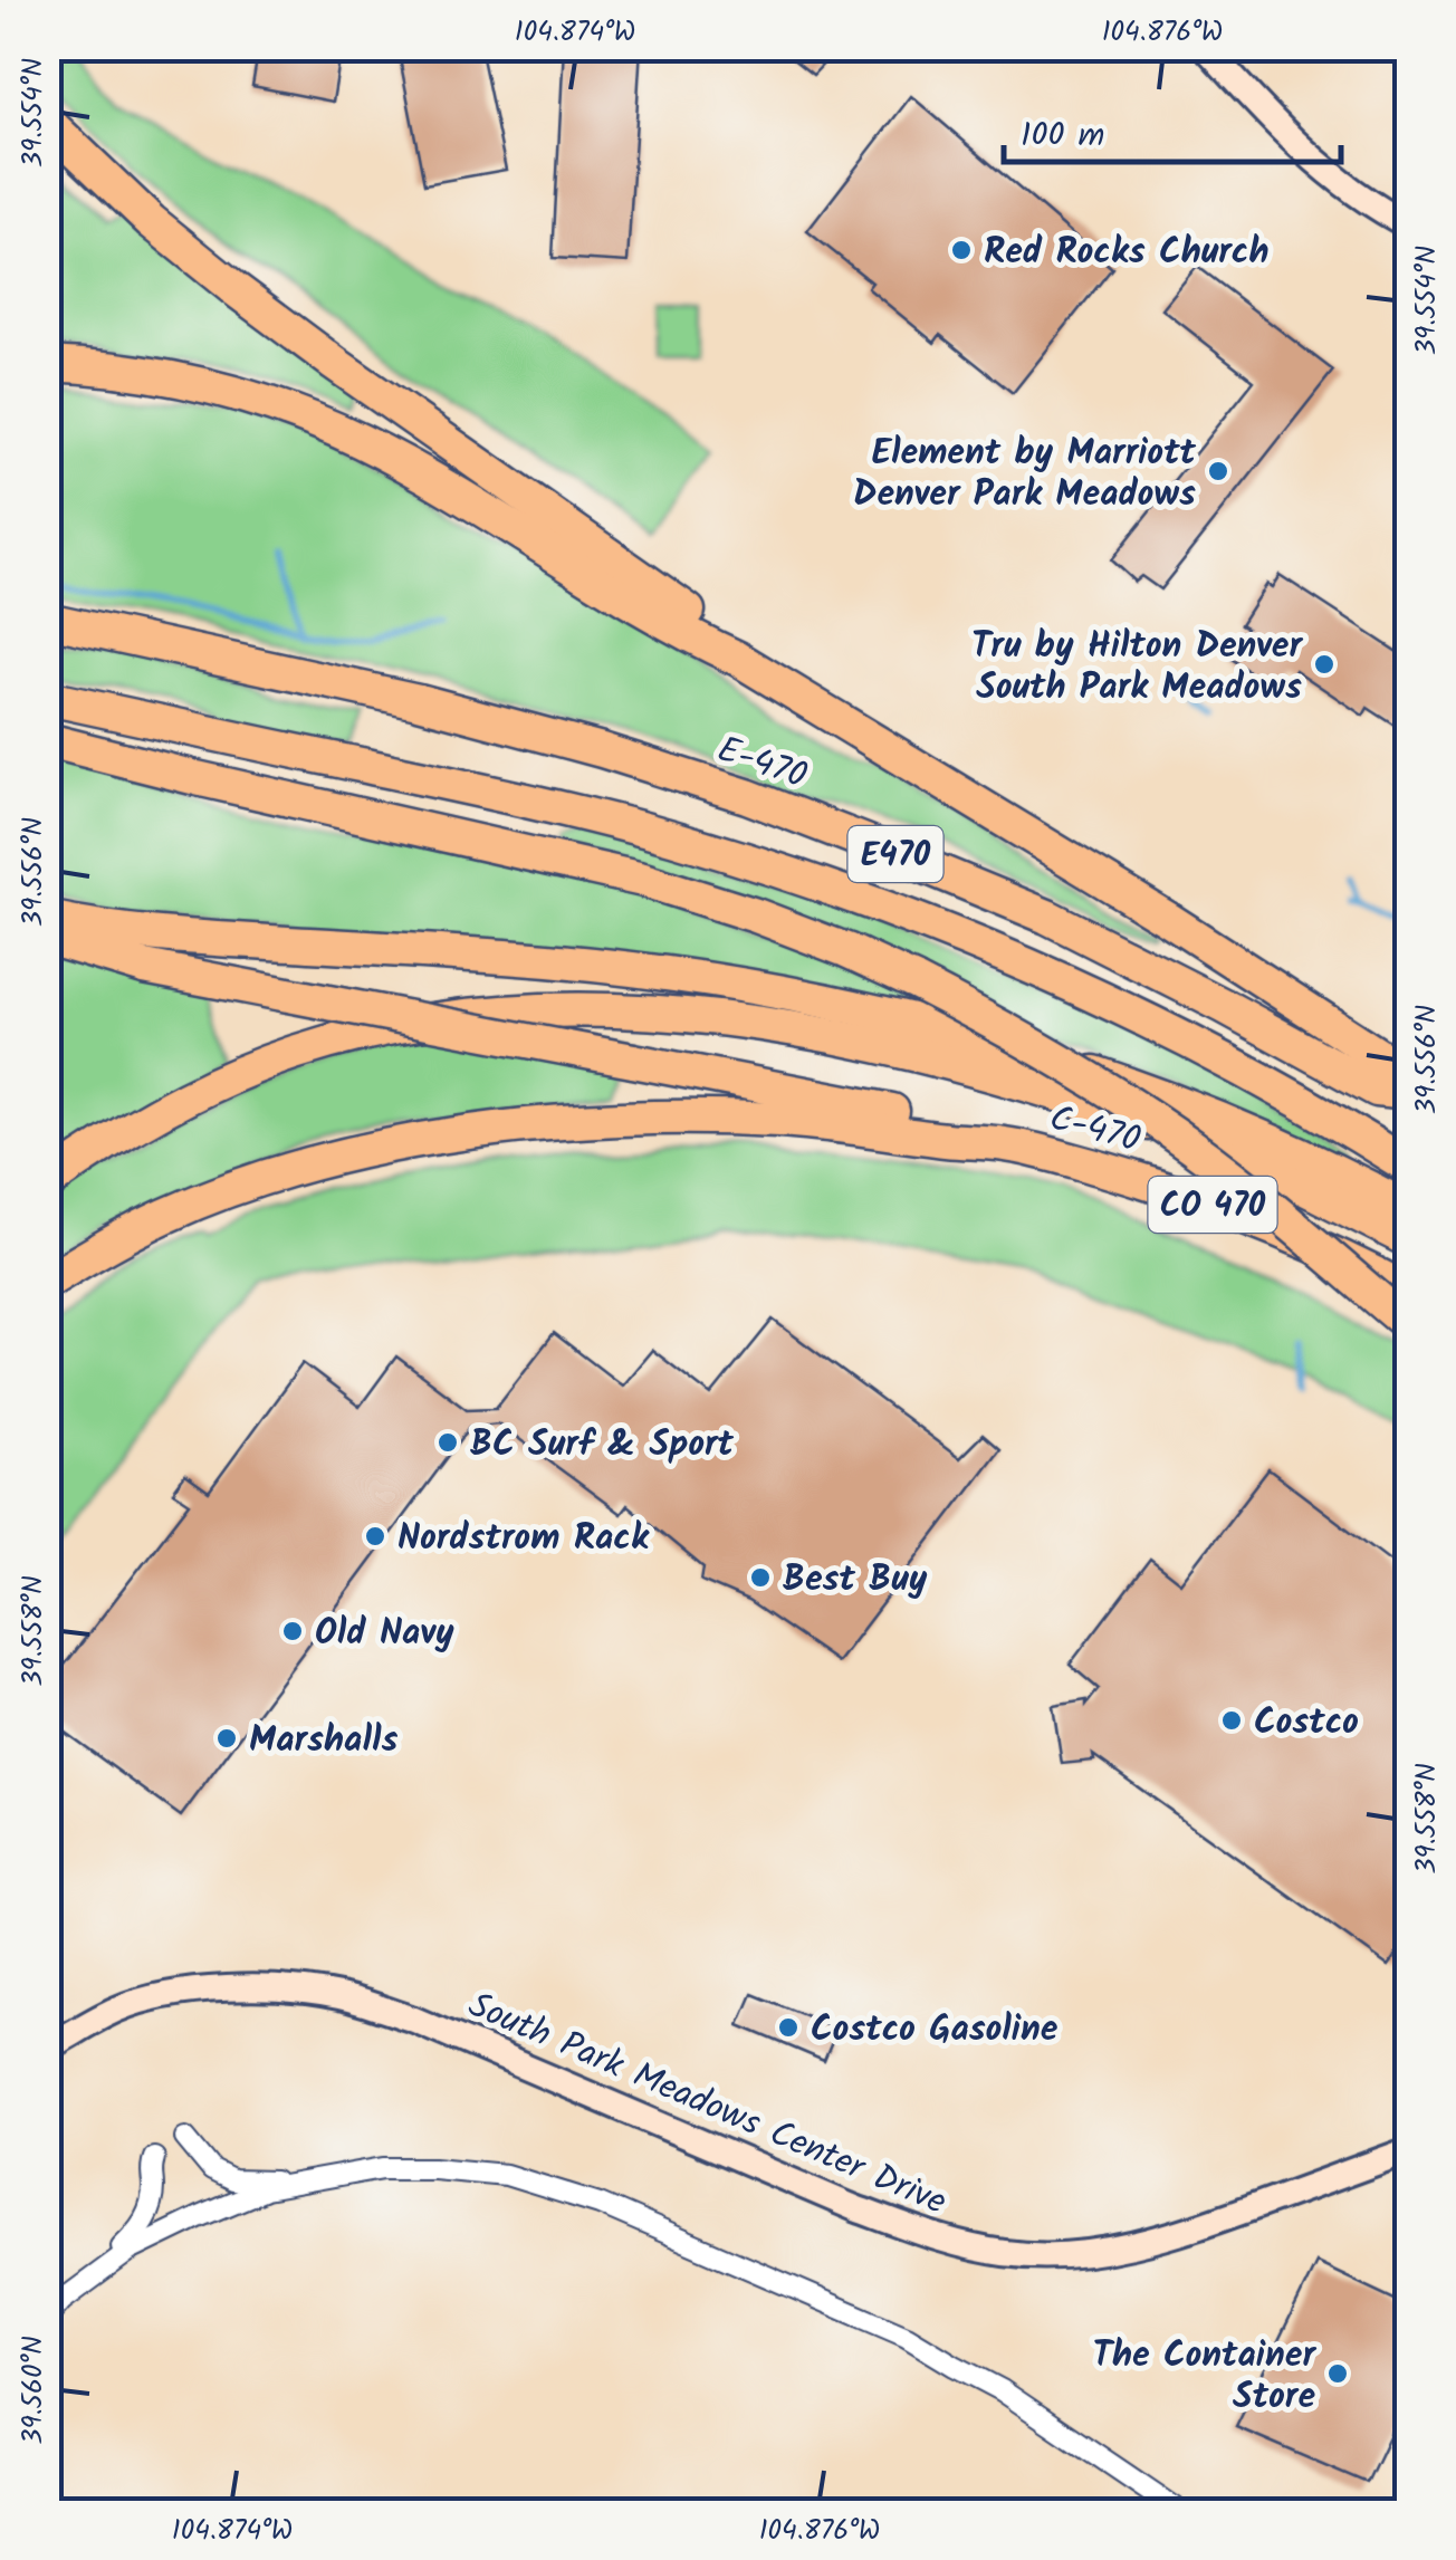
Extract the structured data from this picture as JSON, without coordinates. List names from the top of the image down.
{
  "streets": {
    "highway": [
      "E-470",
      "E470",
      "C-470",
      "CO 470"
    ],
    "main road": ["South Park Meadows Center Drive"]
  },
  "places": [
    "Red Rocks Church",
    "Element by Marriott Denver Park Meadows",
    "Tru by Hilton Denver South Park Meadows",
    "BC Surf & Sport",
    "Nordstrom Rack",
    "Best Buy",
    "Old Navy",
    "Costco",
    "Marshalls",
    "Costco Gasoline",
    "The Container Store"
  ],
  "scale_bar": "100 m",
  "coordinates": [
    "104.874°W",
    "104.876°W",
    "39.554°N",
    "39.556°N",
    "39.558°N",
    "39.560°N"
  ]
}
